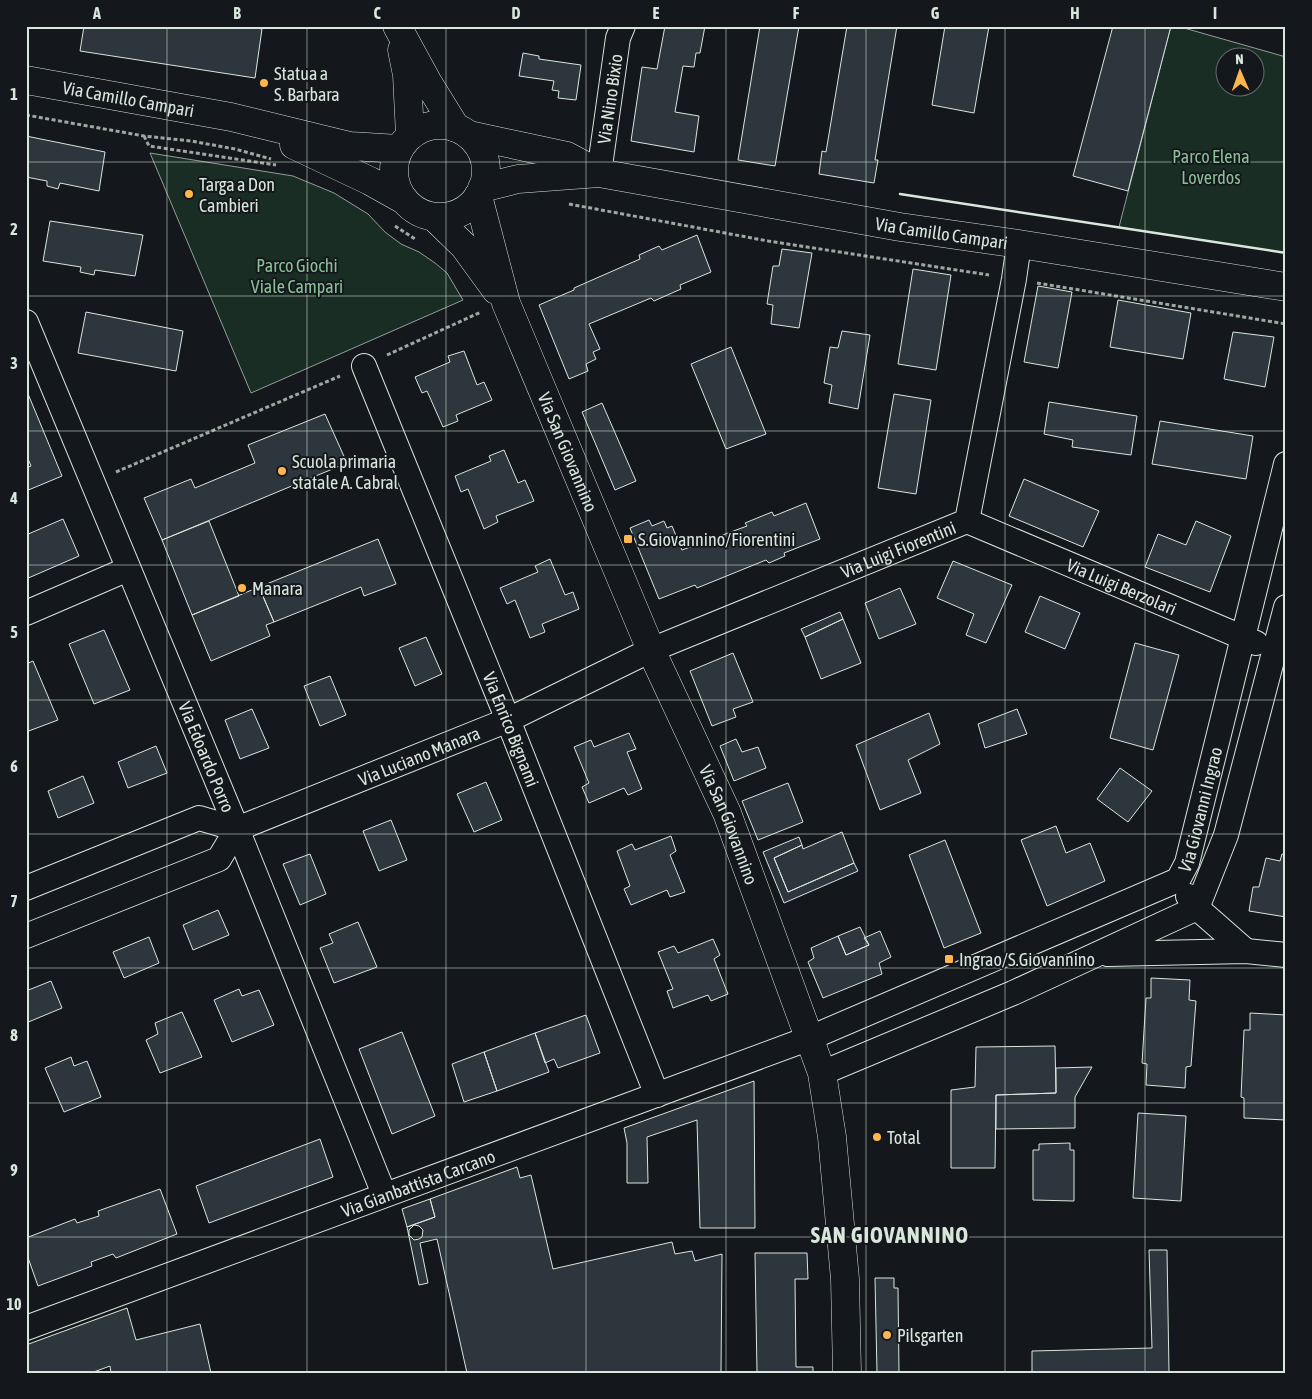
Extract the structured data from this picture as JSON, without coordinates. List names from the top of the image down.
{
  "streets": {
    "street": [
      "Via Camillo Campari",
      "Via Nino Bixio",
      "Via San Giovannino",
      "Via Luigi Fiorentini",
      "Via Luigi Berzolari",
      "Via Enrico Bignami",
      "Via Luciano Manara",
      "Via Edoardo Porro",
      "Via Giovanni Ingrao",
      "Via Gianbattista Carcano"
    ]
  },
  "crossings": [
    ["Via Camillo Campari", "Via Nino Bixio"],
    ["Via Camillo Campari", "Via San Giovannino"],
    ["Via Camillo Campari", "Via Luigi Fiorentini"],
    ["Via San Giovannino", "Via Luigi Fiorentini"],
    ["Via San Giovannino", "Via Luciano Manara"],
    ["Via San Giovannino", "Via Giovanni Ingrao"],
    ["Via San Giovannino", "Via Gianbattista Carcano"],
    ["Via Luigi Fiorentini", "Via Luigi Berzolari"],
    ["Via Luigi Fiorentini", "Via Luciano Manara"],
    ["Via Luigi Berzolari", "Via Giovanni Ingrao"],
    ["Via Enrico Bignami", "Via Luciano Manara"],
    ["Via Enrico Bignami", "Via Gianbattista Carcano"],
    ["Via Luciano Manara", "Via Edoardo Porro"],
    ["Via Edoardo Porro", "Via Gianbattista Carcano"],
    ["Via Giovanni Ingrao", "Via Gianbattista Carcano"]
  ],
  "districts": ["SAN GIOVANNINO"],
  "parks": ["Parco Elena Loverdos", "Parco Giochi Viale Campari"],
  "places": {
    "other": [
      "Statua a S. Barbara",
      "Targa a Don Cambieri",
      "Scuola primaria statale A. Cabral",
      "Manara",
      "Total",
      "Pilsgarten"
    ],
    "transit": ["S.Giovannino/Fiorentini", "Ingrao/S.Giovannino"]
  },
  "north": "top",
  "grid": {
    "columns": [
      "A",
      "B",
      "C",
      "D",
      "E",
      "F",
      "G",
      "H",
      "I"
    ],
    "rows": [
      "1",
      "2",
      "3",
      "4",
      "5",
      "6",
      "7",
      "8",
      "9",
      "10"
    ]
  }
}
